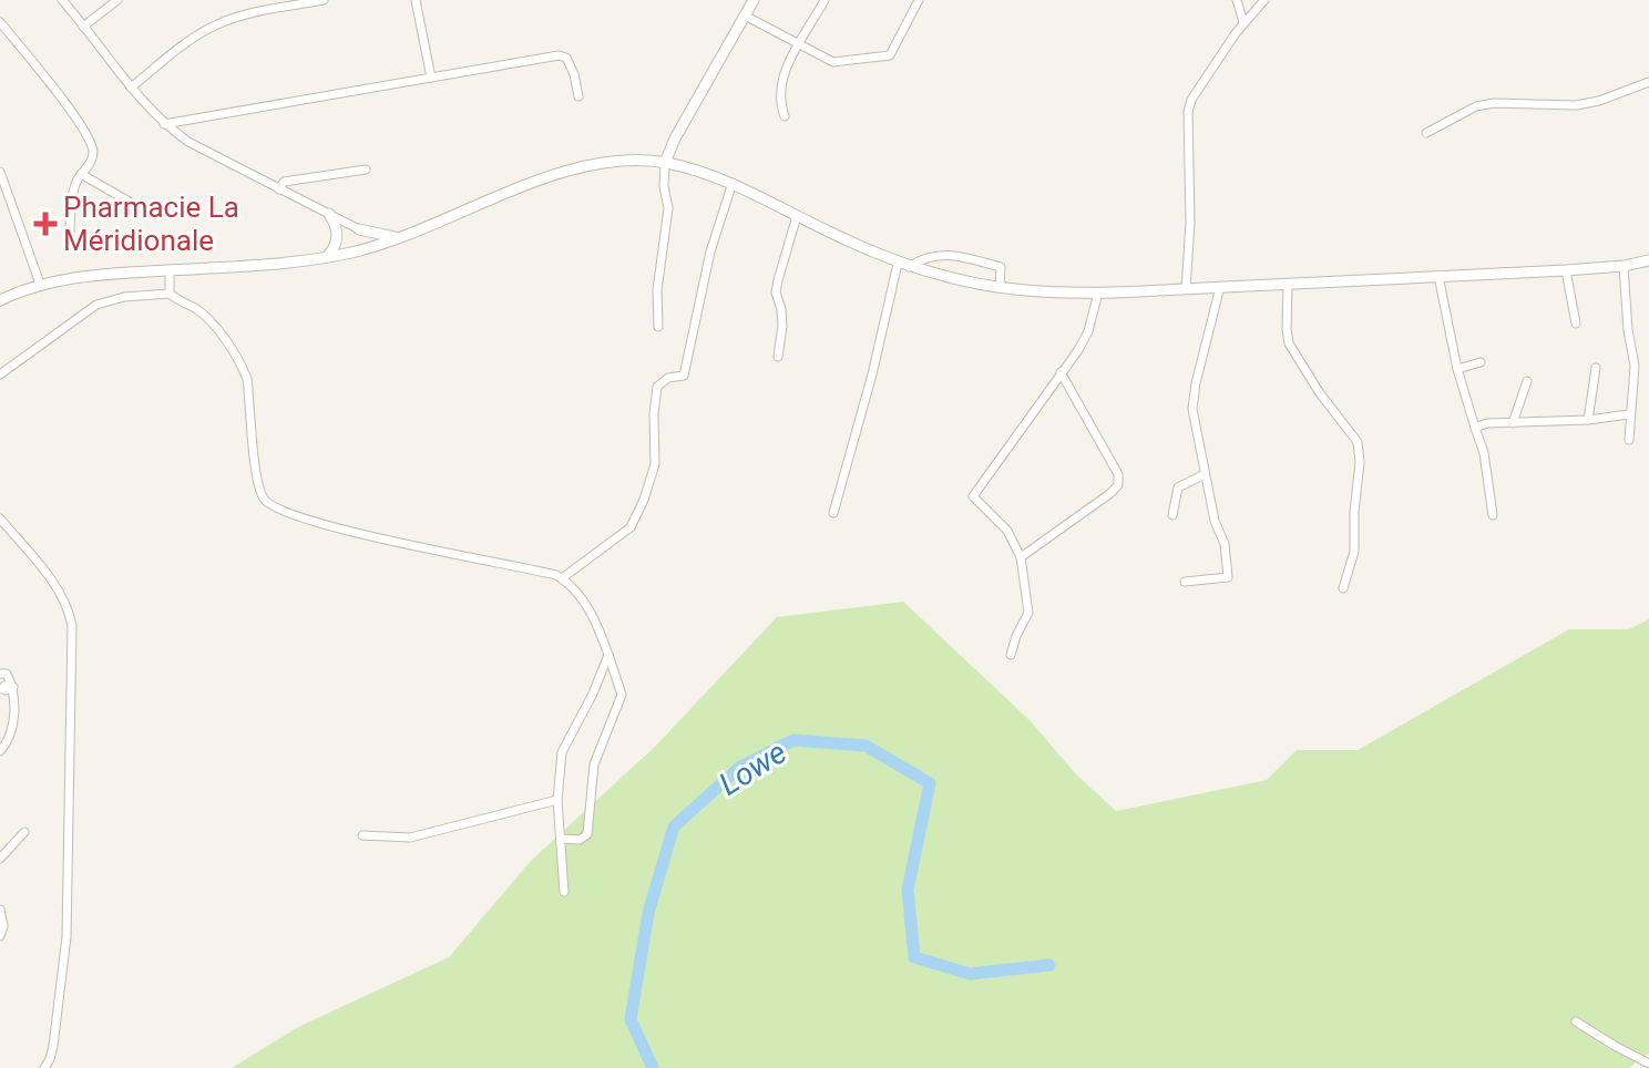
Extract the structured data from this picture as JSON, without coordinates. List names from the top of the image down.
{
  "water": ["Lowe"],
  "places": {
    "health": ["Pharmacie La Méridionale"]
  }
}
